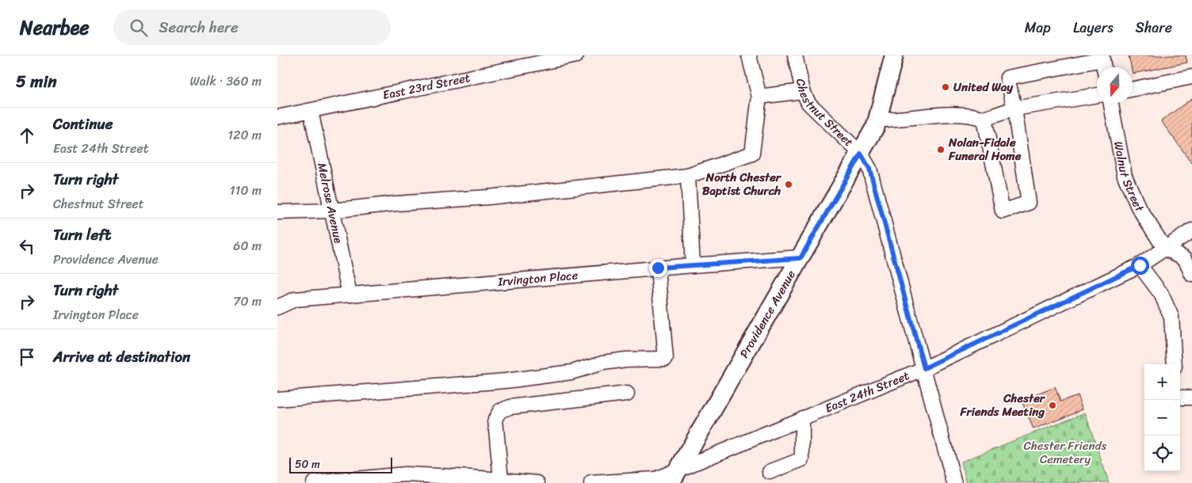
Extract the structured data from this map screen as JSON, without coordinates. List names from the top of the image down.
{
  "streets": {
    "main road": ["Providence Avenue"],
    "street": [
      "East 23rd Street",
      "Chestnut Street",
      "Walnut Street",
      "Melrose Avenue",
      "Irvington Place",
      "East 24th Street"
    ]
  },
  "crossings": [
    ["East 23rd Street", "Melrose Avenue"],
    ["Chestnut Street", "Providence Avenue"],
    ["Chestnut Street", "East 24th Street"],
    ["Walnut Street", "East 24th Street"],
    ["Melrose Avenue", "Irvington Place"],
    ["Irvington Place", "Providence Avenue"],
    ["Providence Avenue", "East 24th Street"]
  ],
  "parks": ["Chester Friends Cemetery"],
  "places": [
    "United Way",
    "Nolan-Fidale Funeral Home",
    "North Chester Baptist Church",
    "Chester Friends Meeting"
  ],
  "scale_bar": "50 m",
  "north": "bottom",
  "page": {
    "header": "Nearbee",
    "search": "Search here",
    "nav": ["Map", "Layers", "Share"],
    "heading": ["5 min", "Walk · 360 m"],
    "list": [
      ["Continue", "East 24th Street", "120 m"],
      ["Turn right", "Chestnut Street", "110 m"],
      ["Turn left", "Providence Avenue", "60 m"],
      ["Turn right", "Irvington Place", "70 m"],
      "Arrive at destination"
    ],
    "map_buttons": ["+", "−"],
    "scale": "50 m"
  }
}
